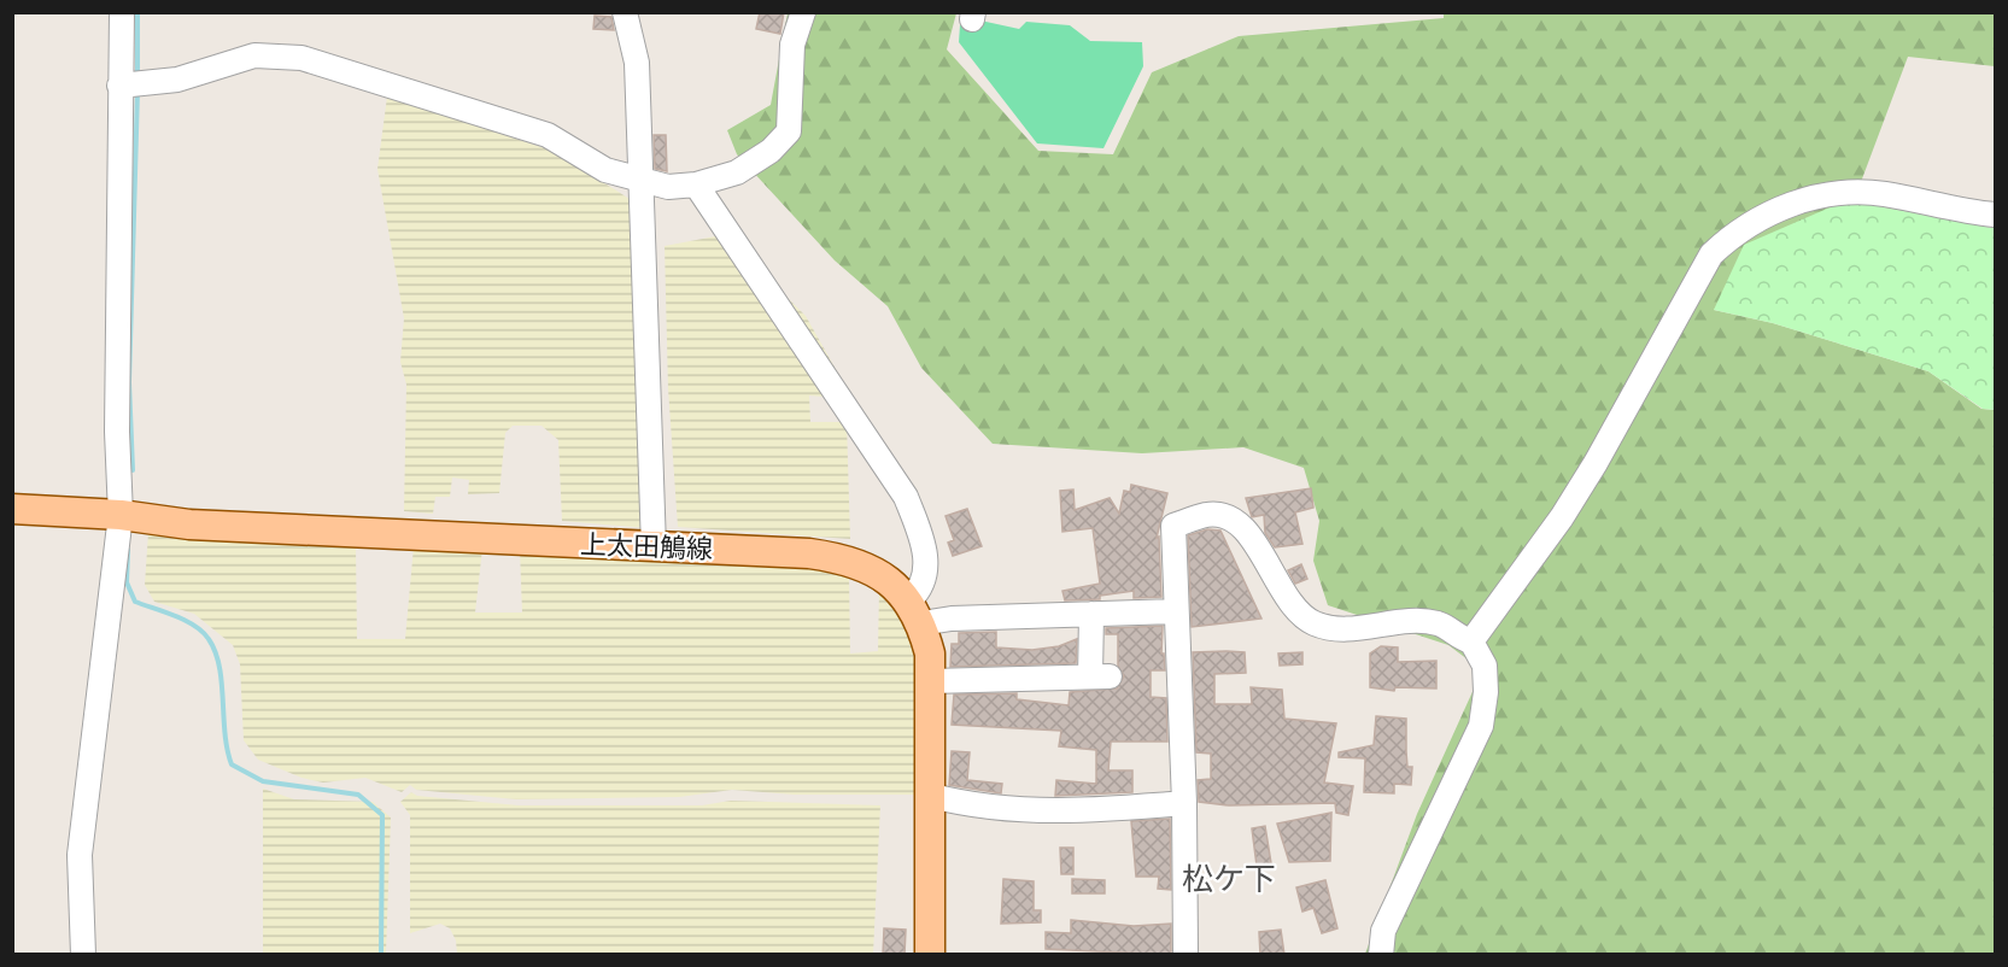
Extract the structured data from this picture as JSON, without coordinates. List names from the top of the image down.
{
  "streets": {
    "main road": ["上太田鵤線"]
  },
  "districts": ["松ケ下"]
}
